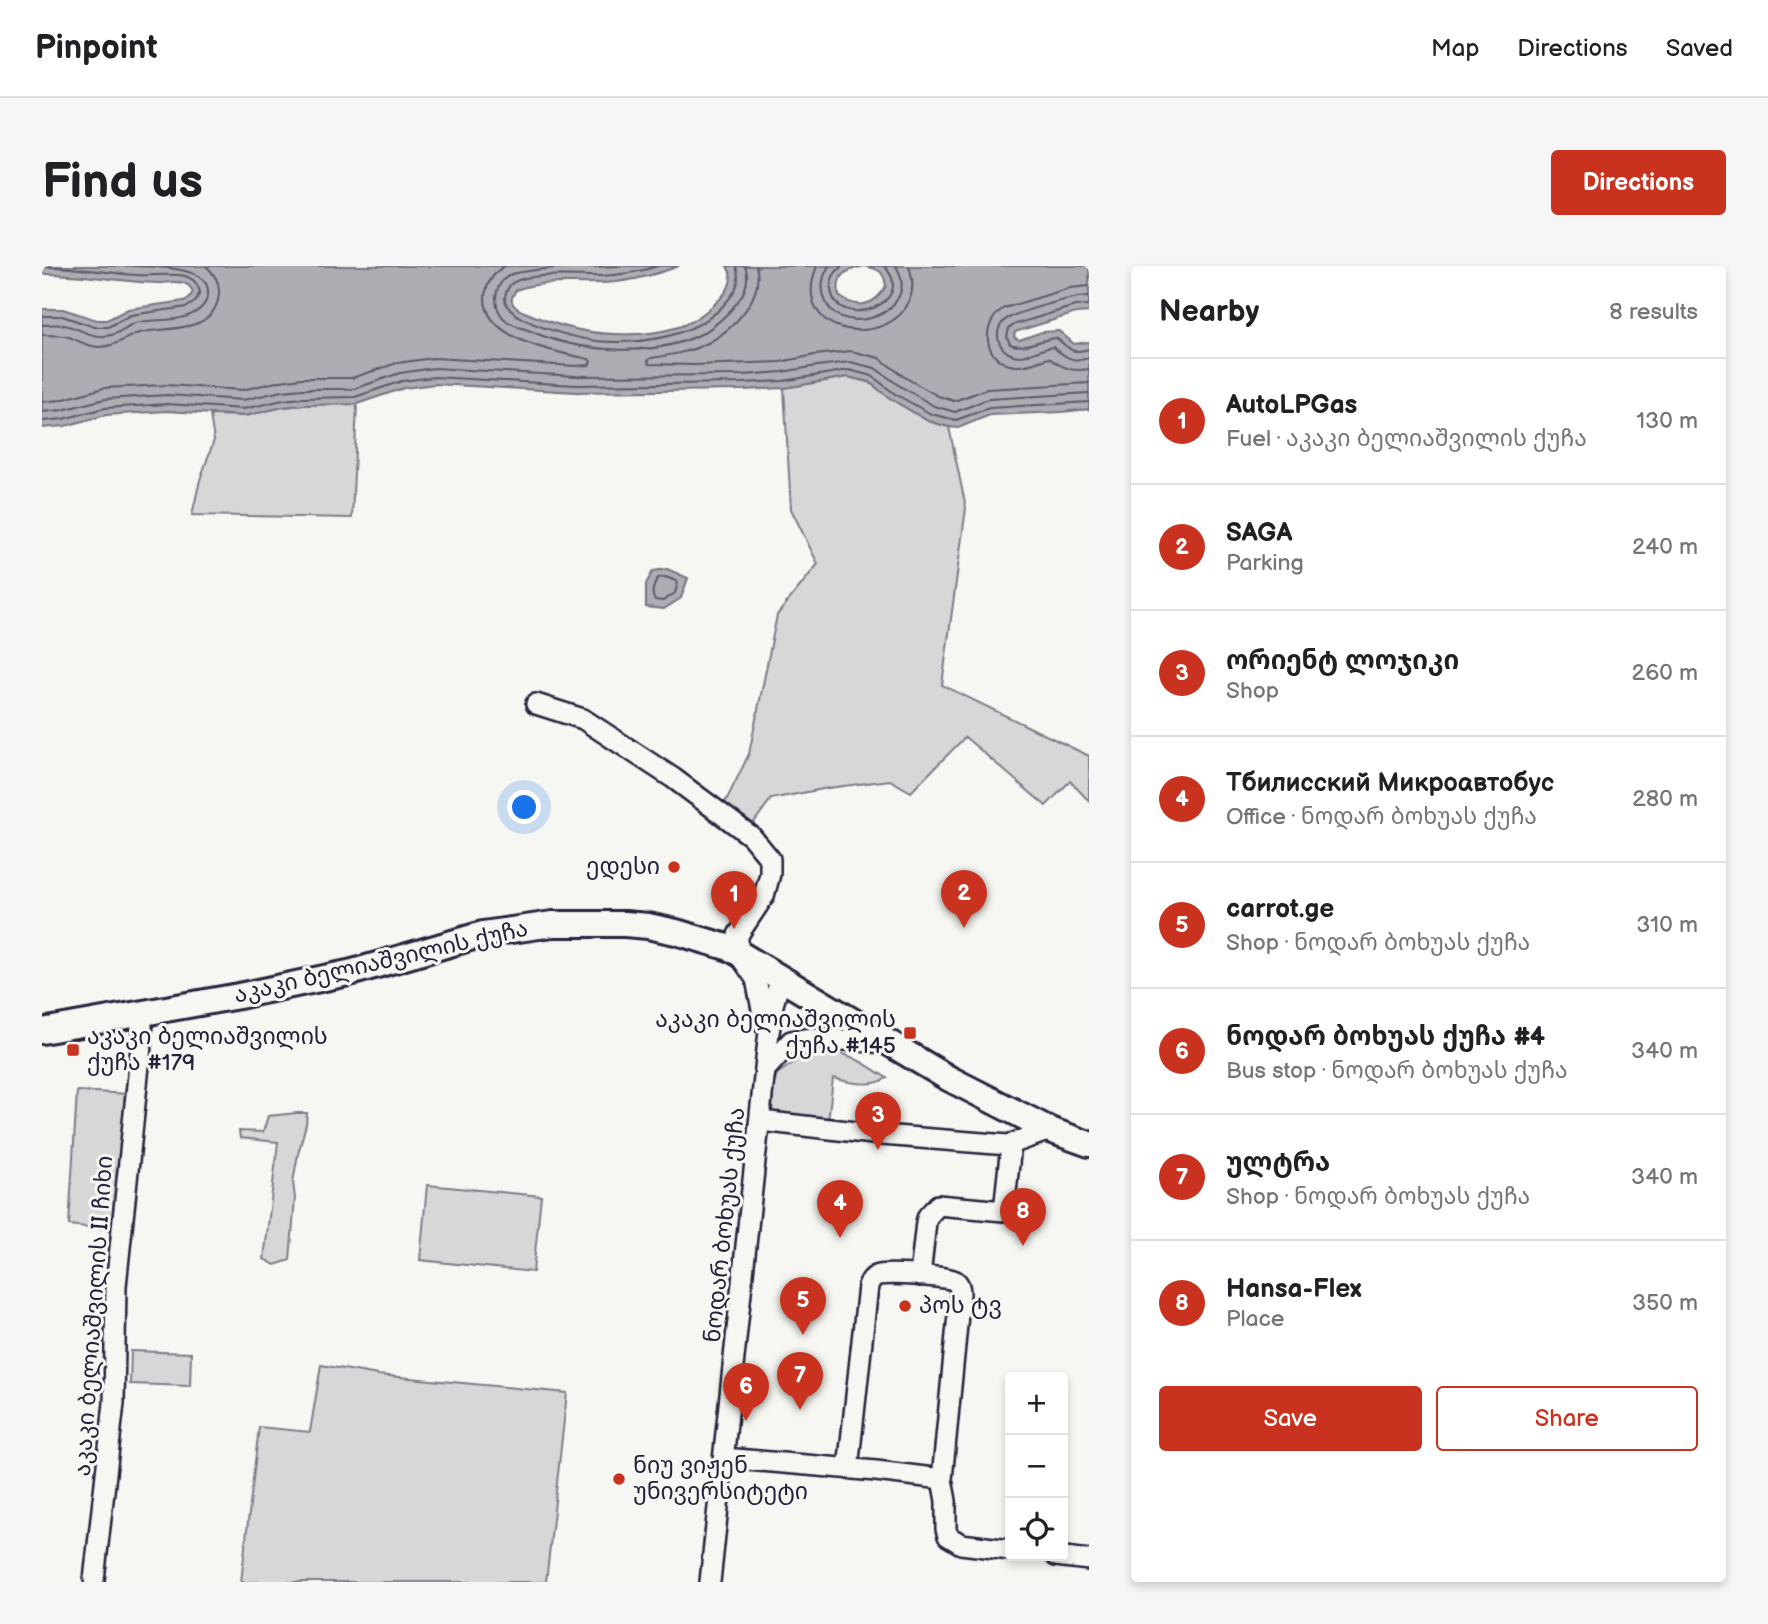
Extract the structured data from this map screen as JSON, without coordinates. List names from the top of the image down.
{
  "streets": {
    "main road": ["აკაკი ბელიაშვილის ქუჩა"],
    "street": ["ნოდარ ბოხუას ქუჩა", "აკაკი ბელიაშვილის II ჩიხი"]
  },
  "crossings": [
    ["აკაკი ბელიაშვილის ქუჩა", "აკაკი ბელიაშვილის II ჩიხი"]
  ],
  "places": {
    "other": ["ედესი", "პოს ტვ", "ნიუ ვიჟენ უნივერსიტეტი"],
    "transit": ["აკაკი ბელიაშვილის ქუჩა #145", "აკაკი ბელიაშვილის ქუჩა #179"]
  },
  "page": {
    "header": "Pinpoint",
    "nav": ["Map", "Directions", "Saved"],
    "buttons": [
      "Directions",
      ["Save", "Share"]
    ],
    "title": "Find us",
    "heading": ["Nearby", "8 results"],
    "list": [
      {
        "mark": "1",
        "name": "AutoLPGas",
        "note": "Fuel · აკაკი ბელიაშვილის ქუჩა",
        "value": "130 m"
      },
      {
        "mark": "2",
        "name": "SAGA",
        "note": "Parking",
        "value": "240 m"
      },
      {
        "mark": "3",
        "name": "ორიენტ ლოჯიკი",
        "note": "Shop",
        "value": "260 m"
      },
      {
        "mark": "4",
        "name": "Тбилисский Микроавтобус",
        "note": "Office · ნოდარ ბოხუას ქუჩა",
        "value": "280 m"
      },
      {
        "mark": "5",
        "name": "carrot.ge",
        "note": "Shop · ნოდარ ბოხუას ქუჩა",
        "value": "310 m"
      },
      {
        "mark": "6",
        "name": "ნოდარ ბოხუას ქუჩა #4",
        "note": "Bus stop · ნოდარ ბოხუას ქუჩა",
        "value": "340 m"
      },
      {
        "mark": "7",
        "name": "ულტრა",
        "note": "Shop · ნოდარ ბოხუას ქუჩა",
        "value": "340 m"
      },
      {
        "mark": "8",
        "name": "Hansa-Flex",
        "note": "Place",
        "value": "350 m"
      }
    ],
    "pins": [
      "2",
      "1",
      "3",
      "4",
      "8",
      "5",
      "7",
      "6"
    ],
    "map_buttons": ["+", "−"]
  }
}
